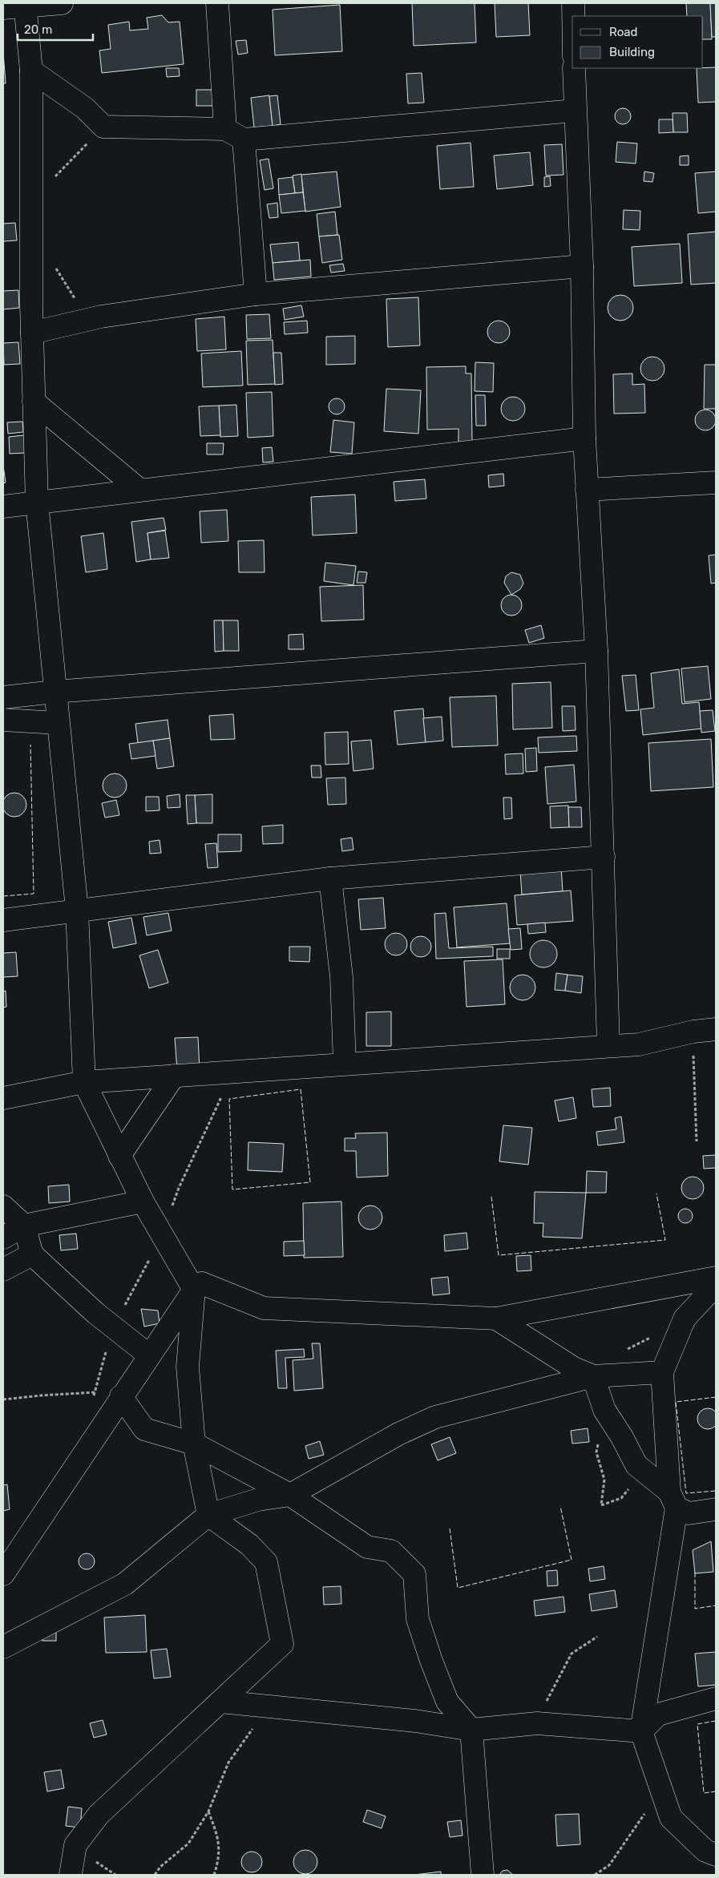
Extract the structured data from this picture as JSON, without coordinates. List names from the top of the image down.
{
  "legend": ["Road", "Building"],
  "scale_bar": "20 m"
}
